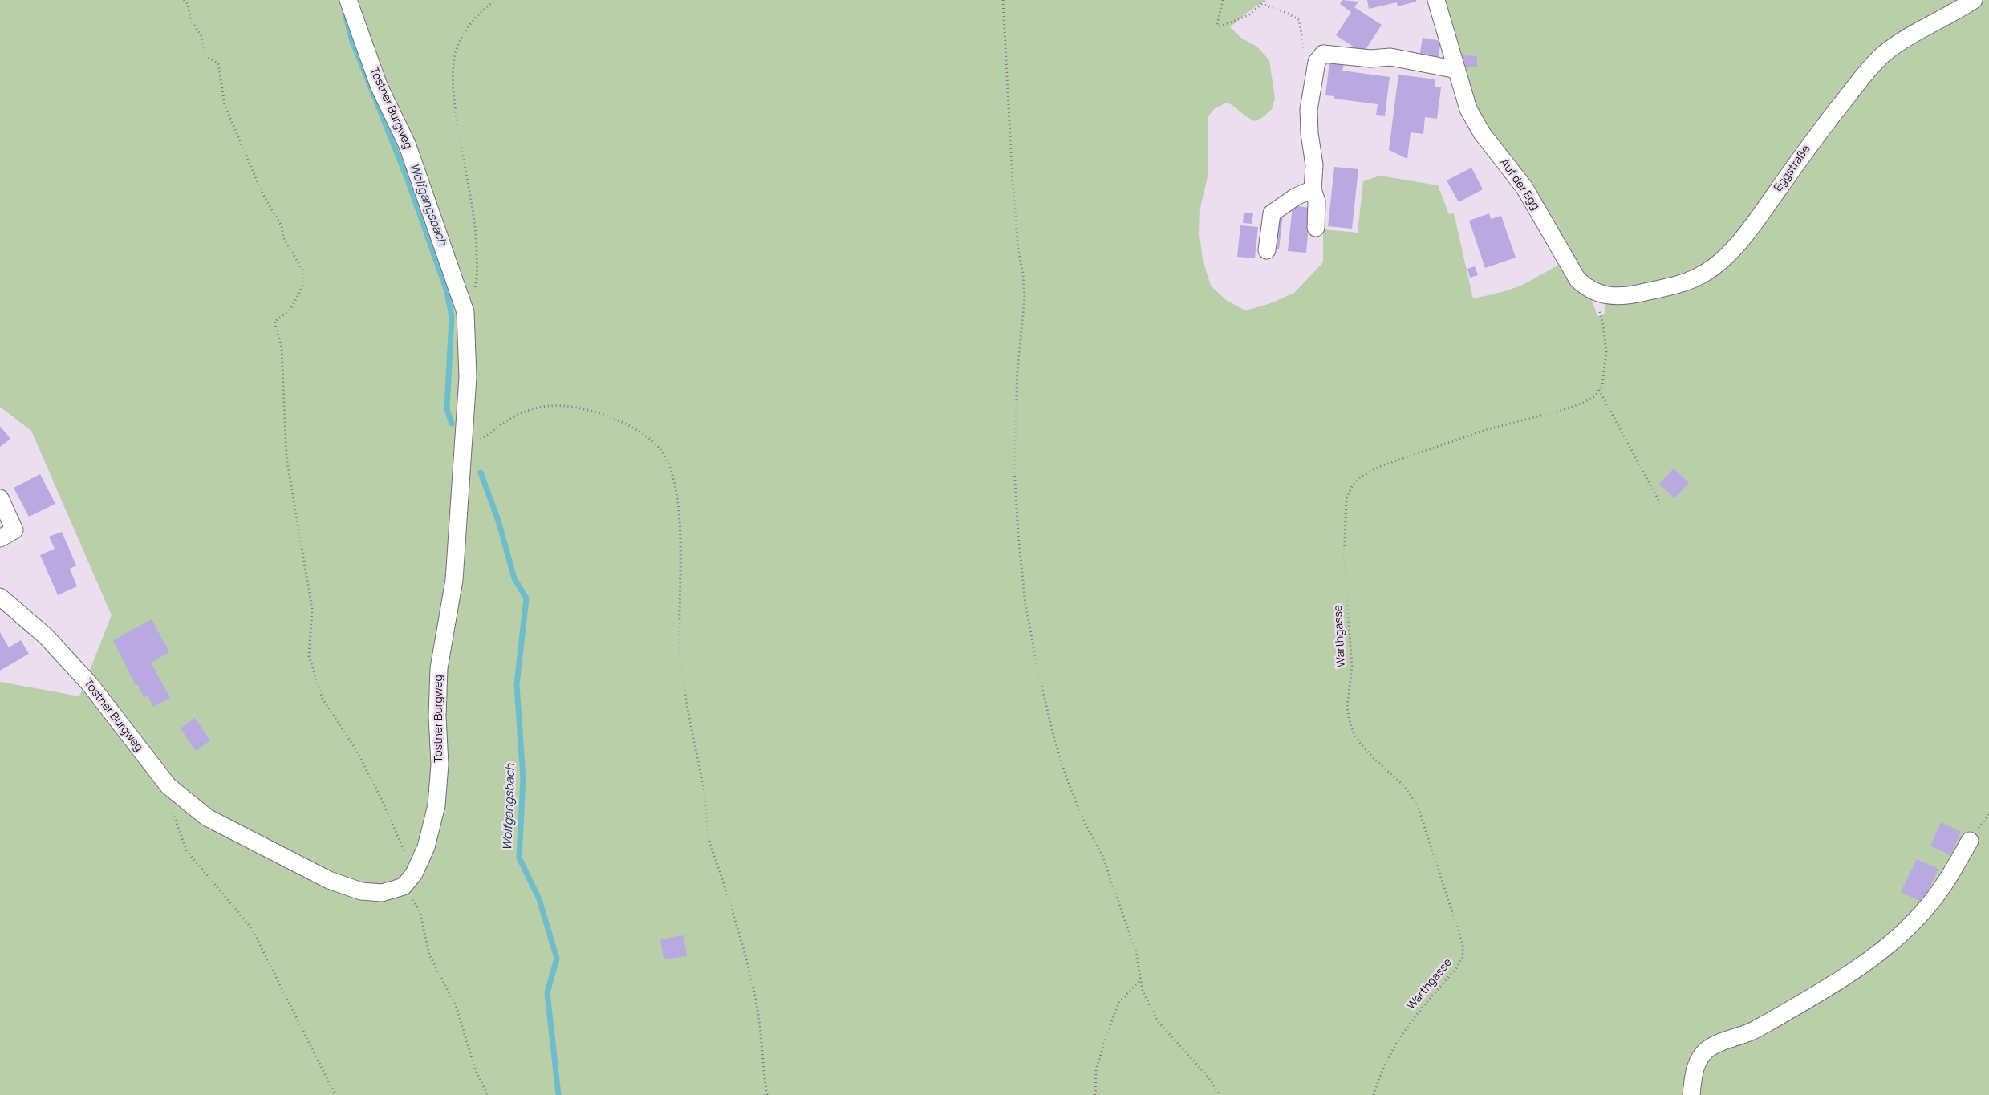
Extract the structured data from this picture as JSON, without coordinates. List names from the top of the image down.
{
  "streets": {
    "street": ["Tostner Burgweg", "Eggstraße", "Auf der Egg"],
    "path": ["Warthgasse"]
  },
  "crossings": [
    ["Eggstraße", "Auf der Egg"]
  ],
  "water": ["Wolfgangsbach"]
}
